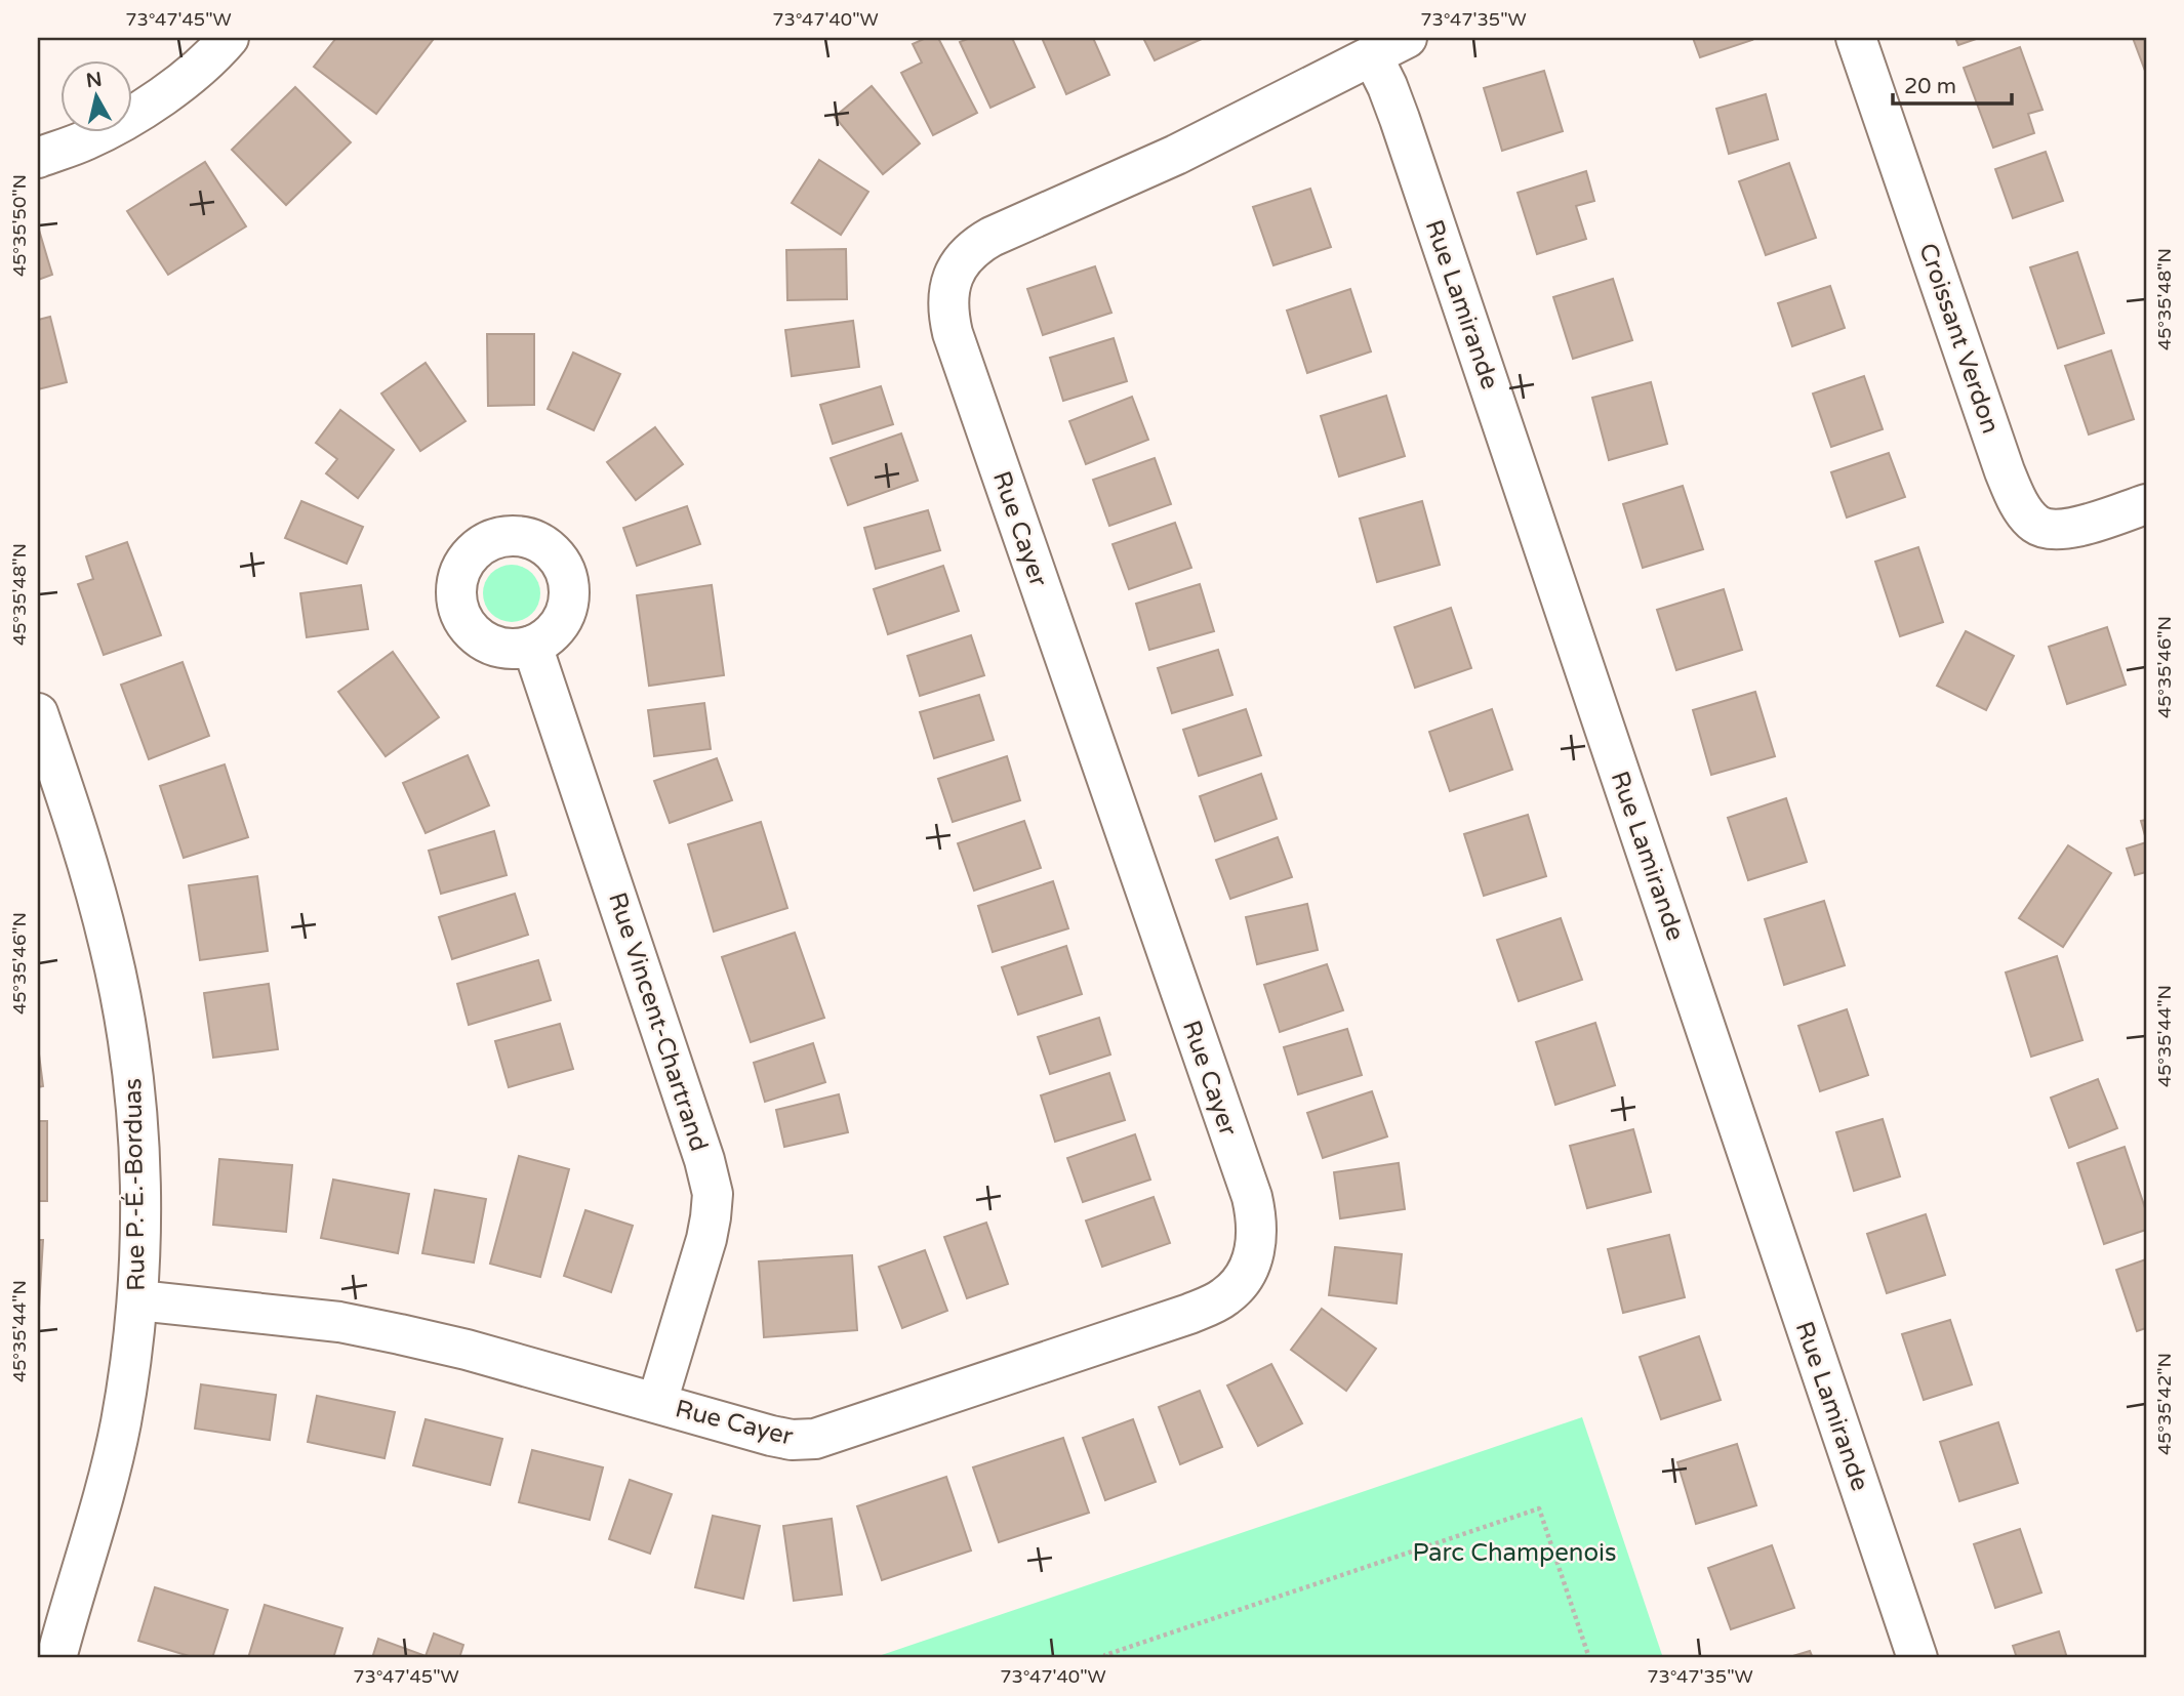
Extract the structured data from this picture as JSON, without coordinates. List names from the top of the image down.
{
  "streets": {
    "street": [
      "Rue Lamirande",
      "Croissant Verdon",
      "Rue Cayer",
      "Rue Vincent-Chartrand",
      "Rue P.-É.-Borduas"
    ]
  },
  "crossings": [
    ["Rue Lamirande", "Rue Cayer"],
    ["Rue Cayer", "Rue Vincent-Chartrand"],
    ["Rue Cayer", "Rue P.-É.-Borduas"]
  ],
  "parks": ["Parc Champenois"],
  "scale_bar": "20 m",
  "north": "top",
  "coordinates": [
    "73°47'45\"W",
    "73°47'40\"W",
    "73°47'35\"W",
    "45°35'50\"N",
    "45°35'48\"N",
    "45°35'46\"N",
    "45°35'44\"N",
    "45°35'42\"N"
  ]
}
